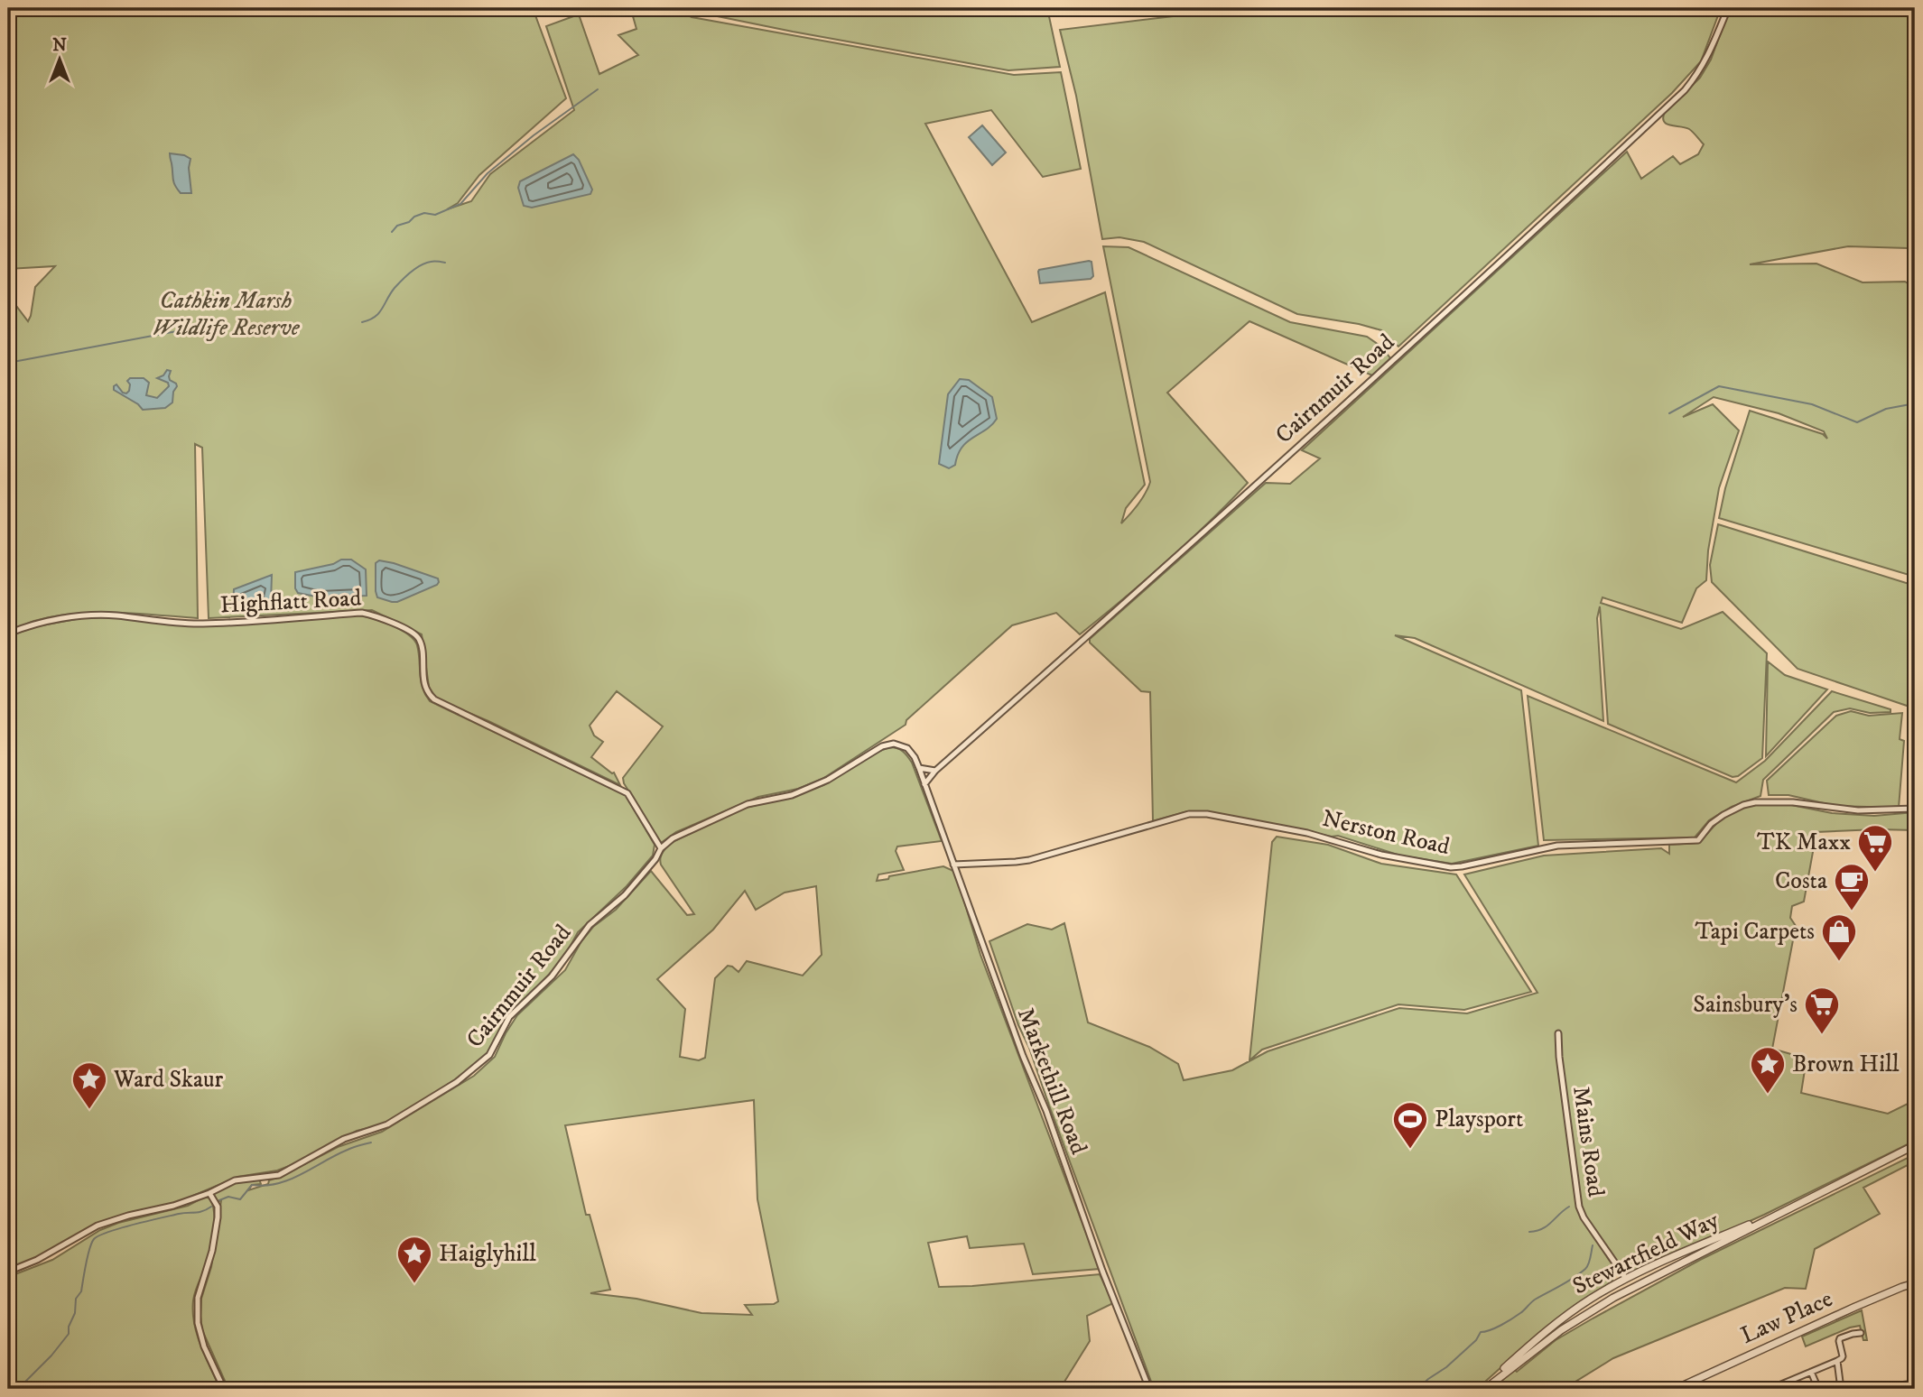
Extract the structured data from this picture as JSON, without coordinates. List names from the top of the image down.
{
  "streets": {
    "street": [
      "Cairnmuir Road",
      "Highflatt Road",
      "Nerston Road",
      "Markethill Road",
      "Mains Road",
      "Stewartfield Way",
      "Law Place"
    ]
  },
  "crossings": [
    ["Cairnmuir Road", "Highflatt Road"],
    ["Cairnmuir Road", "Markethill Road"],
    ["Nerston Road", "Markethill Road"],
    ["Mains Road", "Stewartfield Way"]
  ],
  "parks": ["Cathkin Marsh Wildlife Reserve"],
  "places": {
    "supermarket": ["TK Maxx", "Sainsbury's"],
    "cafe": ["Costa"],
    "shop": ["Tapi Carpets"],
    "place": ["Brown Hill", "Ward Skaur", "Haiglyhill"],
    "sports": ["Playsport"]
  },
  "north": "top"
}
